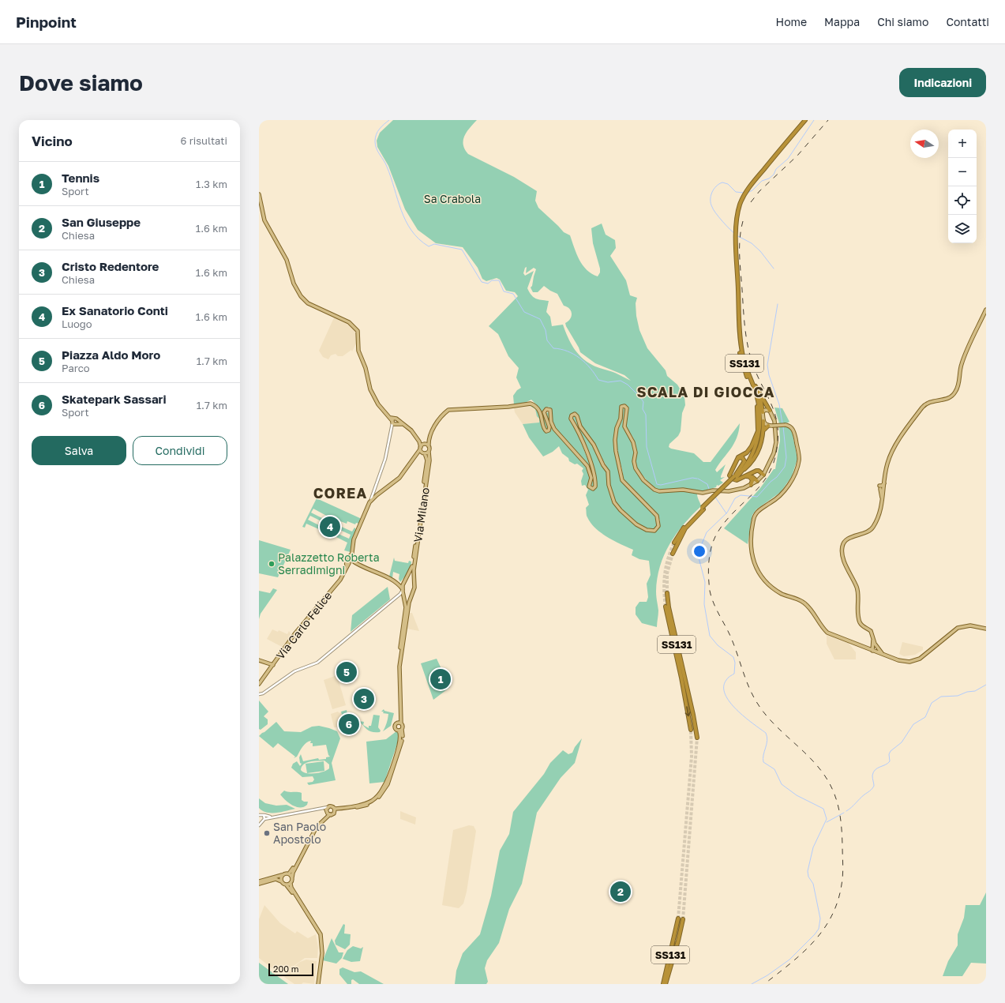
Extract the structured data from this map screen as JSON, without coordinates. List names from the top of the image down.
{
  "streets": {
    "highway": ["SS131"],
    "main road": ["Via Milano", "Via Carlo Felice"]
  },
  "districts": ["SCALA DI GIOCCA", "COREA"],
  "parks": ["Sa Crabola"],
  "places": ["Palazzetto Roberta Serradimigni", "San Paolo Apostolo"],
  "scale_bar": "200 m",
  "north": "left",
  "page": {
    "header": "Pinpoint",
    "nav": [
      "Home",
      "Mappa",
      "Chi siamo",
      "Contatti"
    ],
    "buttons": [
      "Indicazioni",
      ["Salva", "Condividi"]
    ],
    "title": "Dove siamo",
    "heading": ["Vicino", "6 risultati"],
    "map_buttons": ["+", "−"],
    "list": [
      {
        "mark": "1",
        "name": "Tennis",
        "note": "Sport",
        "value": "1.3 km"
      },
      {
        "mark": "2",
        "name": "San Giuseppe",
        "note": "Chiesa",
        "value": "1.6 km"
      },
      {
        "mark": "3",
        "name": "Cristo Redentore",
        "note": "Chiesa",
        "value": "1.6 km"
      },
      {
        "mark": "4",
        "name": "Ex Sanatorio Conti",
        "note": "Luogo",
        "value": "1.6 km"
      },
      {
        "mark": "5",
        "name": "Piazza Aldo Moro",
        "note": "Parco",
        "value": "1.7 km"
      },
      {
        "mark": "6",
        "name": "Skatepark Sassari",
        "note": "Sport",
        "value": "1.7 km"
      }
    ],
    "pins": [
      "4",
      "5",
      "1",
      "3",
      "6",
      "2"
    ],
    "scale": "200 m"
  }
}
